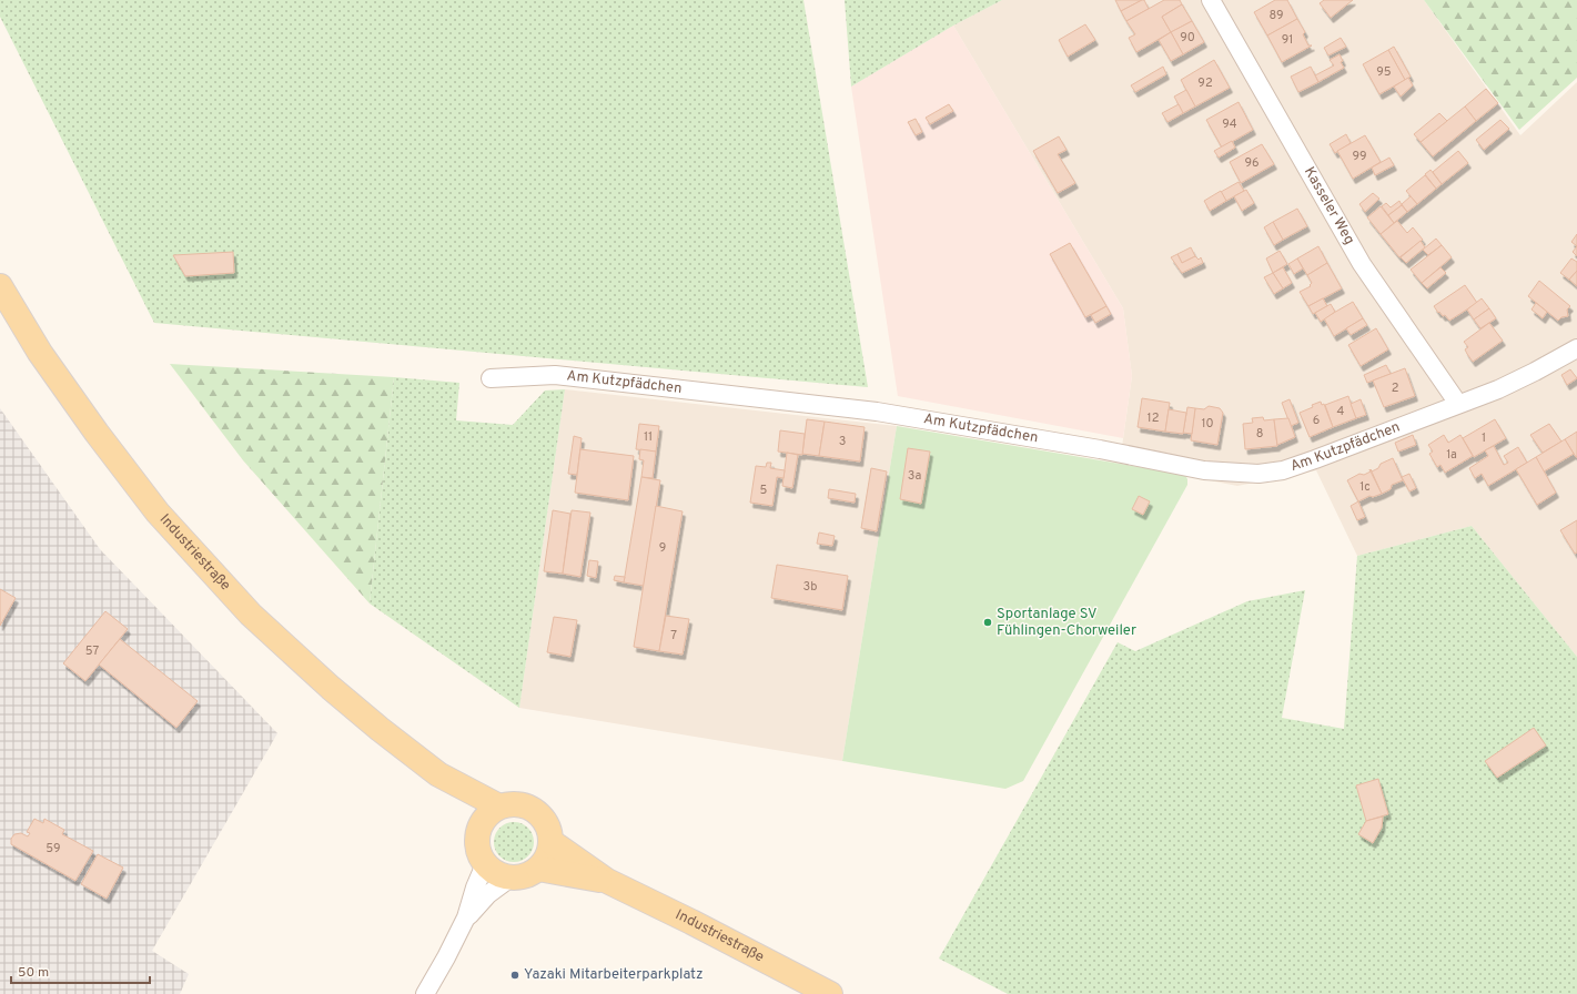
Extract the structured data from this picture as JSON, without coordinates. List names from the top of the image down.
{
  "streets": {
    "main road": ["Industriestraße"],
    "street": ["Kasseler Weg", "Am Kutzpfädchen"]
  },
  "crossings": [
    ["Kasseler Weg", "Am Kutzpfädchen"]
  ],
  "places": ["Sportanlage SV Fühlingen-Chorweiler", "Yazaki Mitarbeiterparkplatz"],
  "house_numbers": [
    "89",
    "90",
    "91",
    "95",
    "92",
    "94",
    "99",
    "96",
    "2",
    "4",
    "12",
    "6",
    "10",
    "8",
    "11",
    "1",
    "3",
    "1a",
    "3a",
    "1c",
    "5",
    "9",
    "3b",
    "7",
    "57",
    "59"
  ],
  "scale_bar": "50 m"
}
